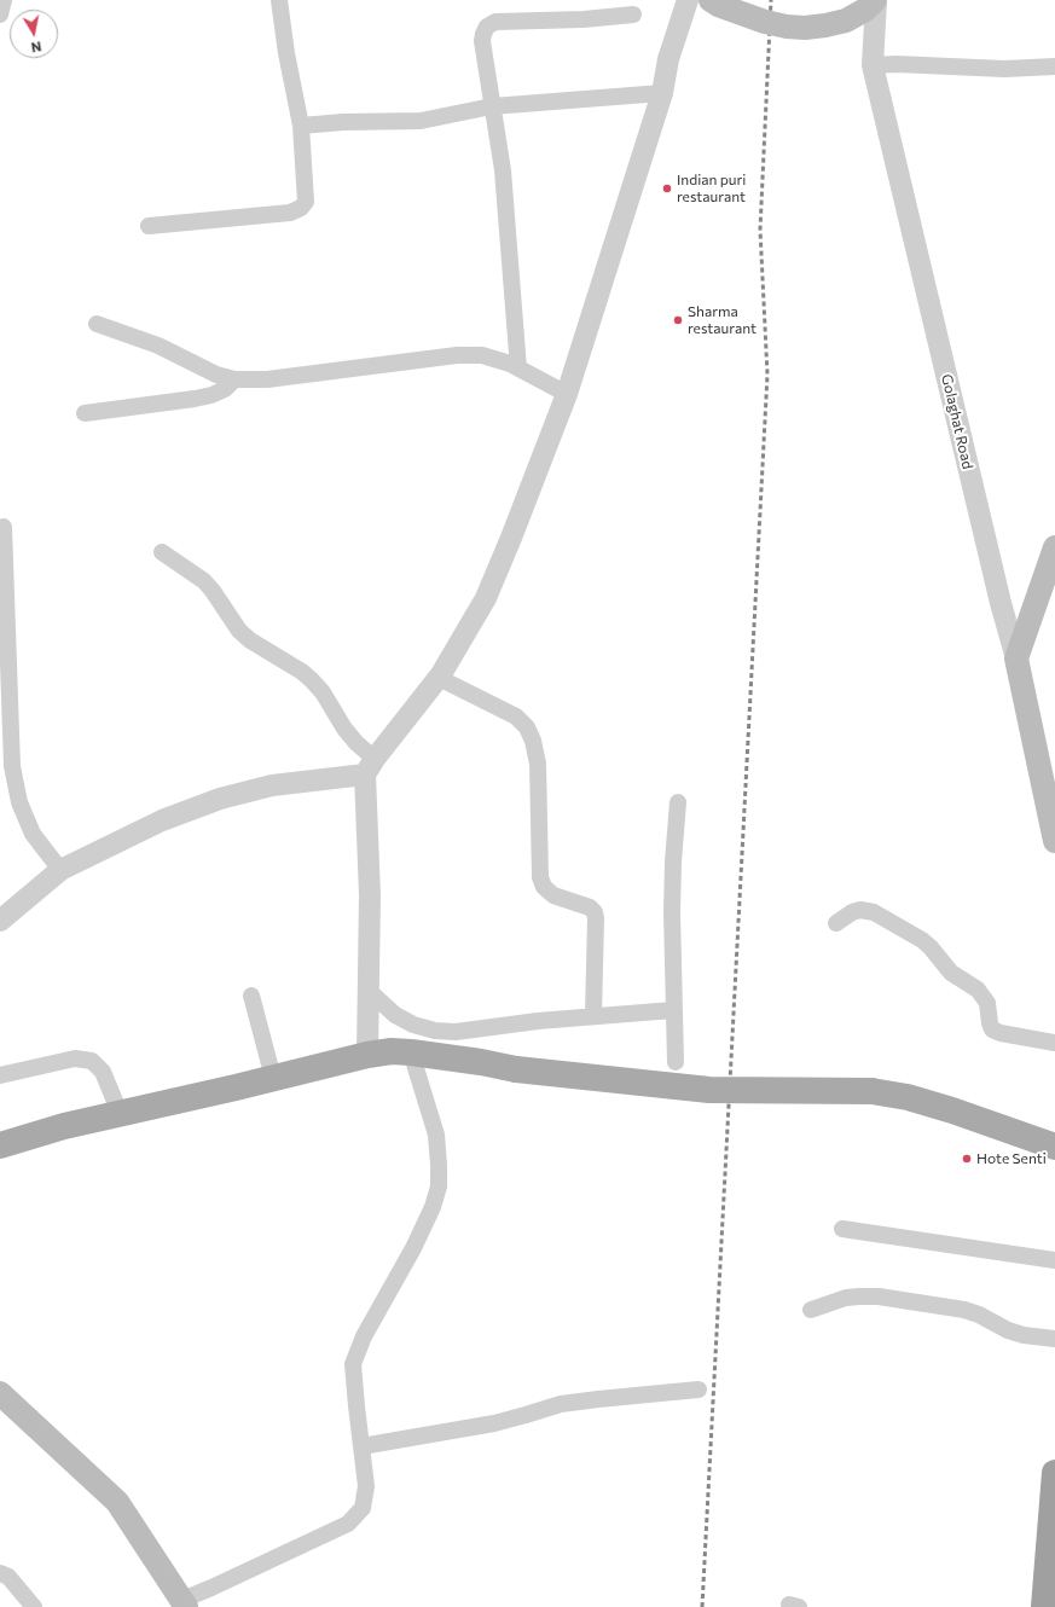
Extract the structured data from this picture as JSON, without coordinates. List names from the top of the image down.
{
  "streets": {
    "main road": ["Golaghat Road"]
  },
  "places": ["Indian puri restaurant", "Sharma restaurant", "Hote Senti"],
  "north": "bottom"
}
